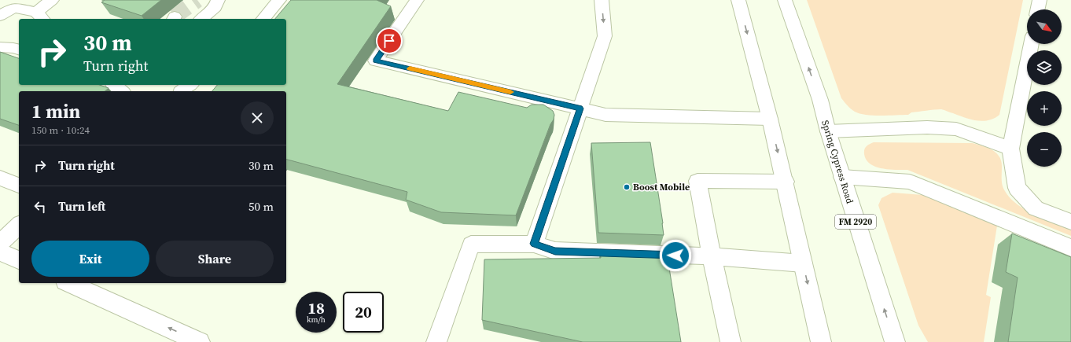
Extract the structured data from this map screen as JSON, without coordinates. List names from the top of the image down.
{
  "streets": {
    "main road": ["Spring Cypress Road", "FM 2920"]
  },
  "places": ["Boost Mobile"],
  "north": "bottom right",
  "page": {
    "map_buttons": ["+", "−"],
    "turn": ["30 m", "Turn right"],
    "heading": ["1 min", "150 m · 10:24"],
    "list": [
      {
        "name": "Turn right",
        "value": "30 m"
      },
      {
        "name": "Turn left",
        "value": "50 m"
      }
    ],
    "buttons": ["Exit", "Share"],
    "speed": "18 km/h",
    "limit": "20"
  }
}
